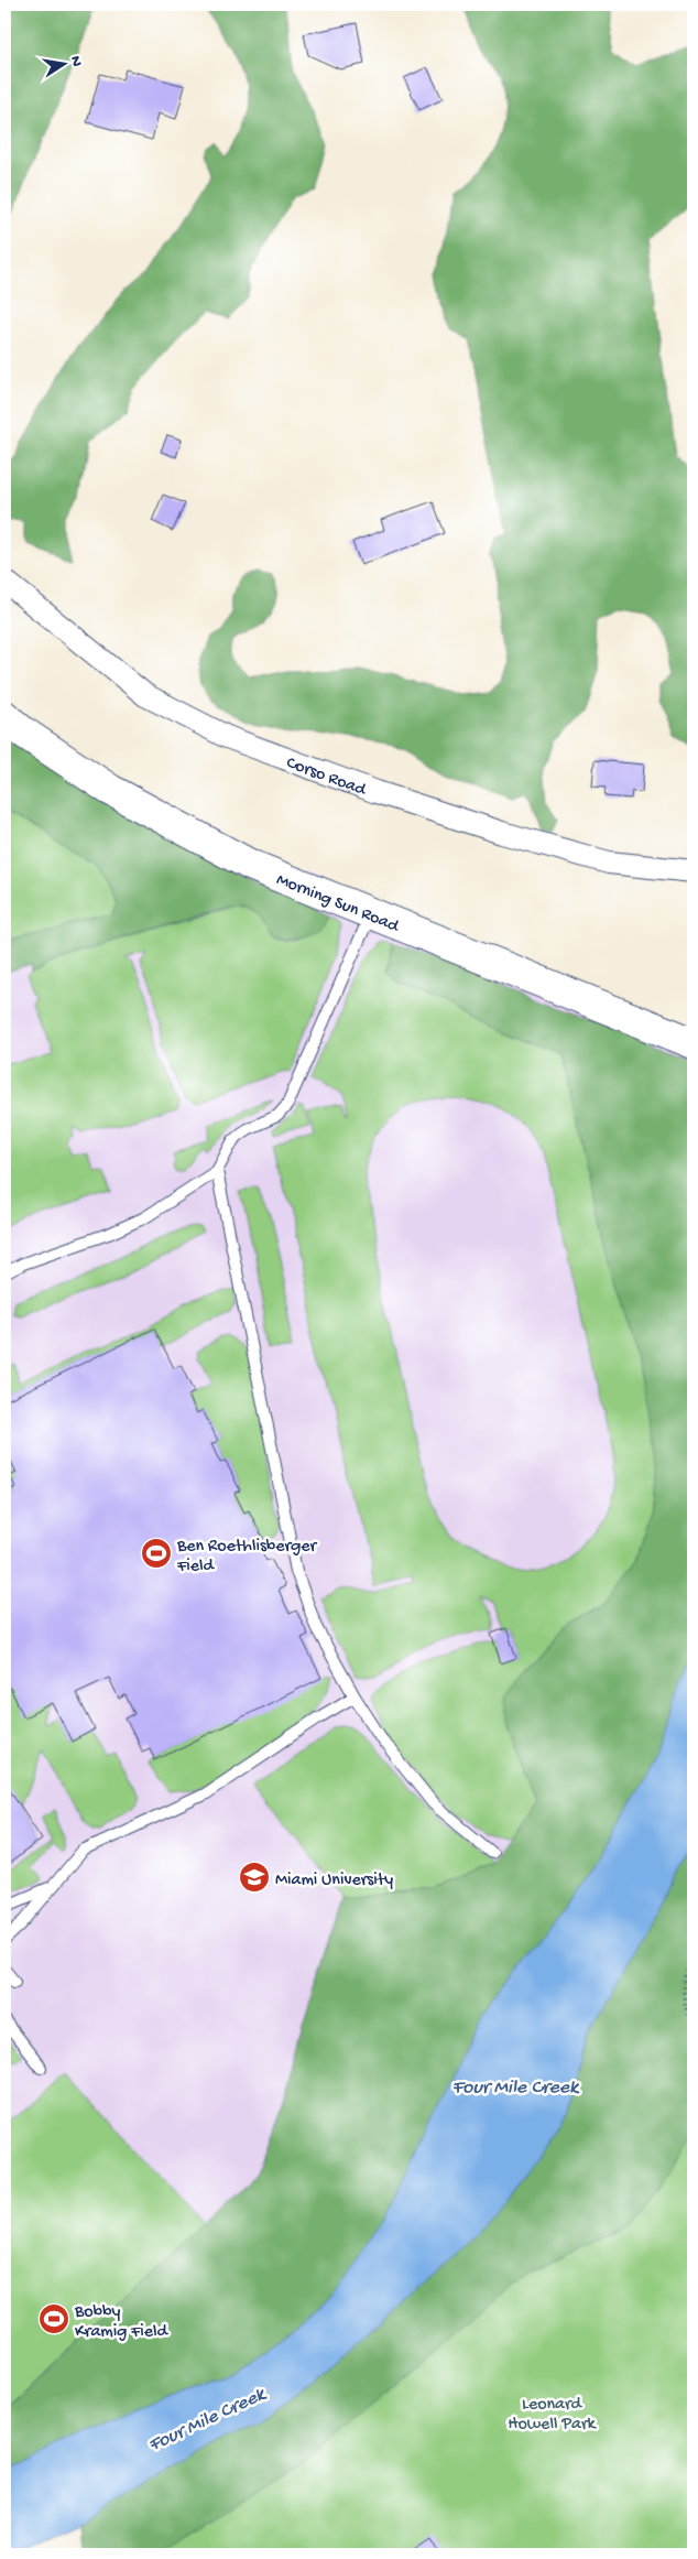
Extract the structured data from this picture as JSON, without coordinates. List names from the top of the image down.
{
  "streets": {
    "main road": ["Morning Sun Road"],
    "street": ["Corso Road"]
  },
  "water": ["Four Mile Creek"],
  "parks": ["Leonard Howell Park"],
  "places": {
    "sports": ["Ben Roethlisberger Field", "Bobby Kramig Field"],
    "school or university": ["Miami University"]
  },
  "north": "right"
}
